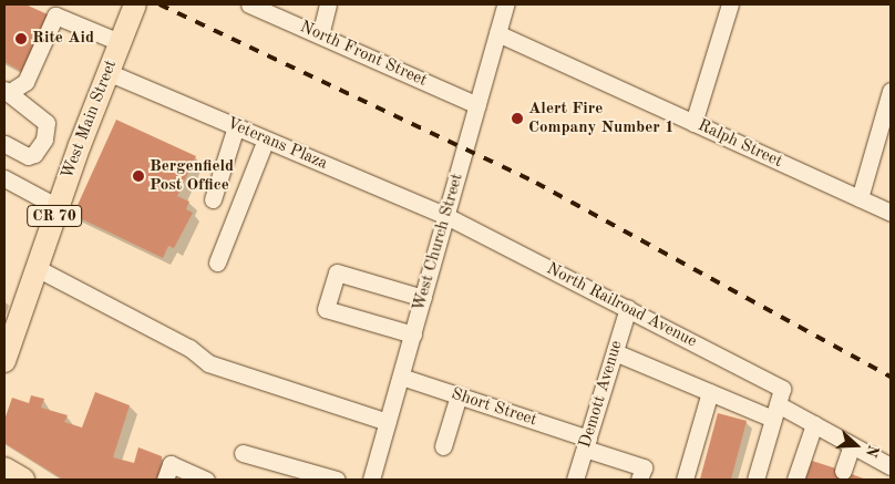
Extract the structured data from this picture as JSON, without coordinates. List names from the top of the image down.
{
  "streets": {
    "main road": ["West Main Street", "CR 70"],
    "street": [
      "North Front Street",
      "Veterans Plaza",
      "Ralph Street",
      "West Church Street",
      "North Railroad Avenue",
      "Demott Avenue",
      "Short Street"
    ]
  },
  "crossings": [
    ["North Front Street", "West Church Street"],
    ["West Main Street", "Veterans Plaza"],
    ["Veterans Plaza", "West Church Street"],
    ["Veterans Plaza", "North Railroad Avenue"],
    ["Ralph Street", "West Church Street"],
    ["West Church Street", "North Railroad Avenue"],
    ["West Church Street", "Short Street"],
    ["North Railroad Avenue", "Demott Avenue"],
    ["Demott Avenue", "Short Street"]
  ],
  "places": ["Rite Aid", "Alert Fire Company Number 1", "Bergenfield Post Office"],
  "north": "right"
}
